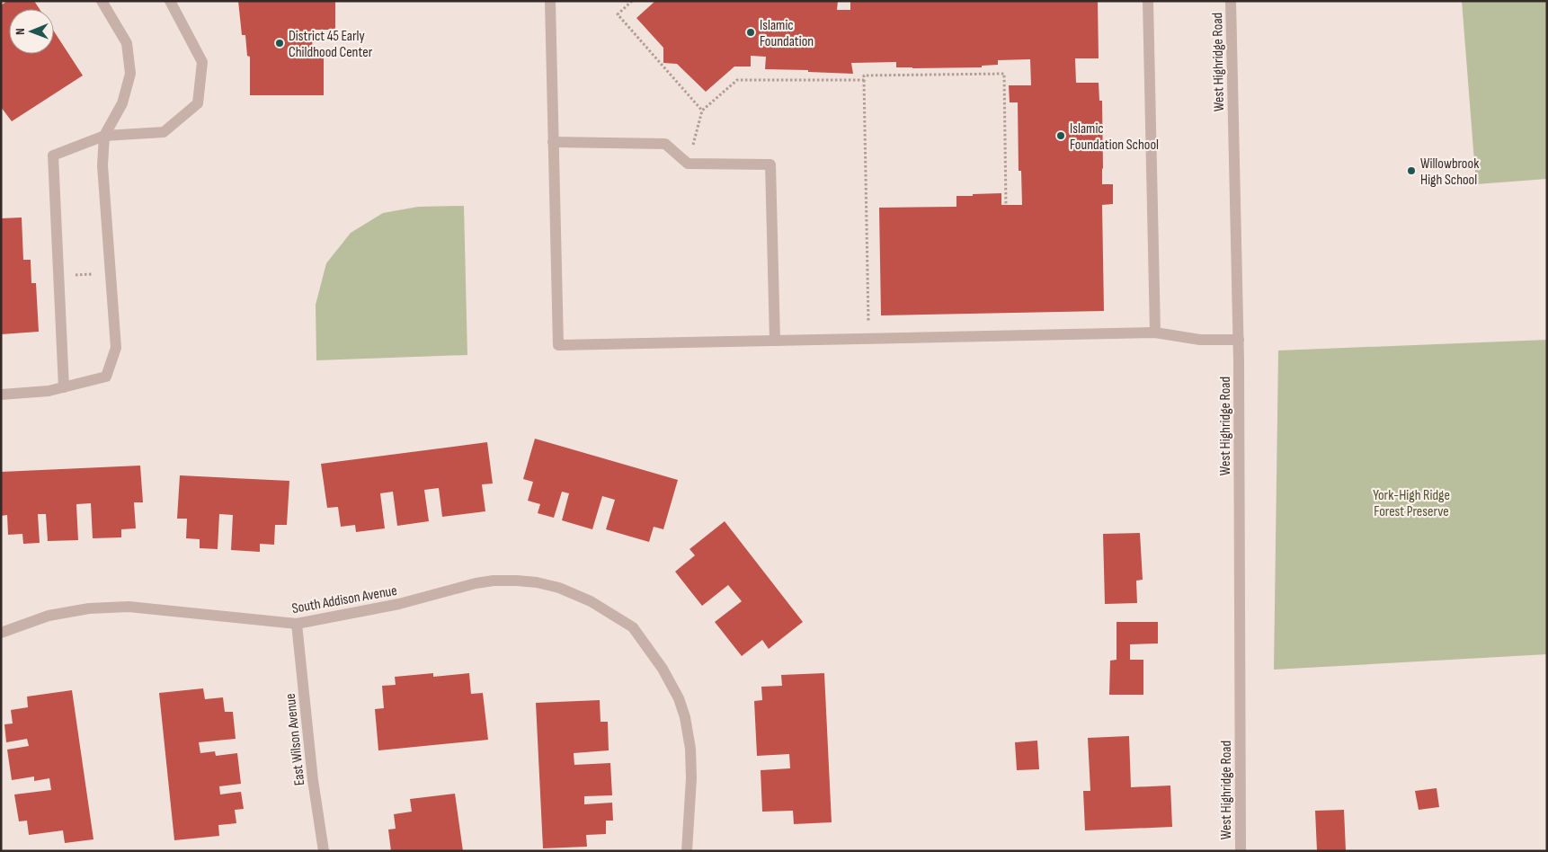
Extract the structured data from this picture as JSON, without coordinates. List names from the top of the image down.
{
  "streets": {
    "street": ["West Highridge Road", "South Addison Avenue", "East Wilson Avenue"]
  },
  "crossings": [
    ["South Addison Avenue", "East Wilson Avenue"]
  ],
  "parks": ["York-High Ridge Forest Preserve"],
  "places": [
    "Islamic Foundation",
    "District 45 Early Childhood Center",
    "Islamic Foundation School",
    "Willowbrook High School"
  ],
  "north": "left"
}
